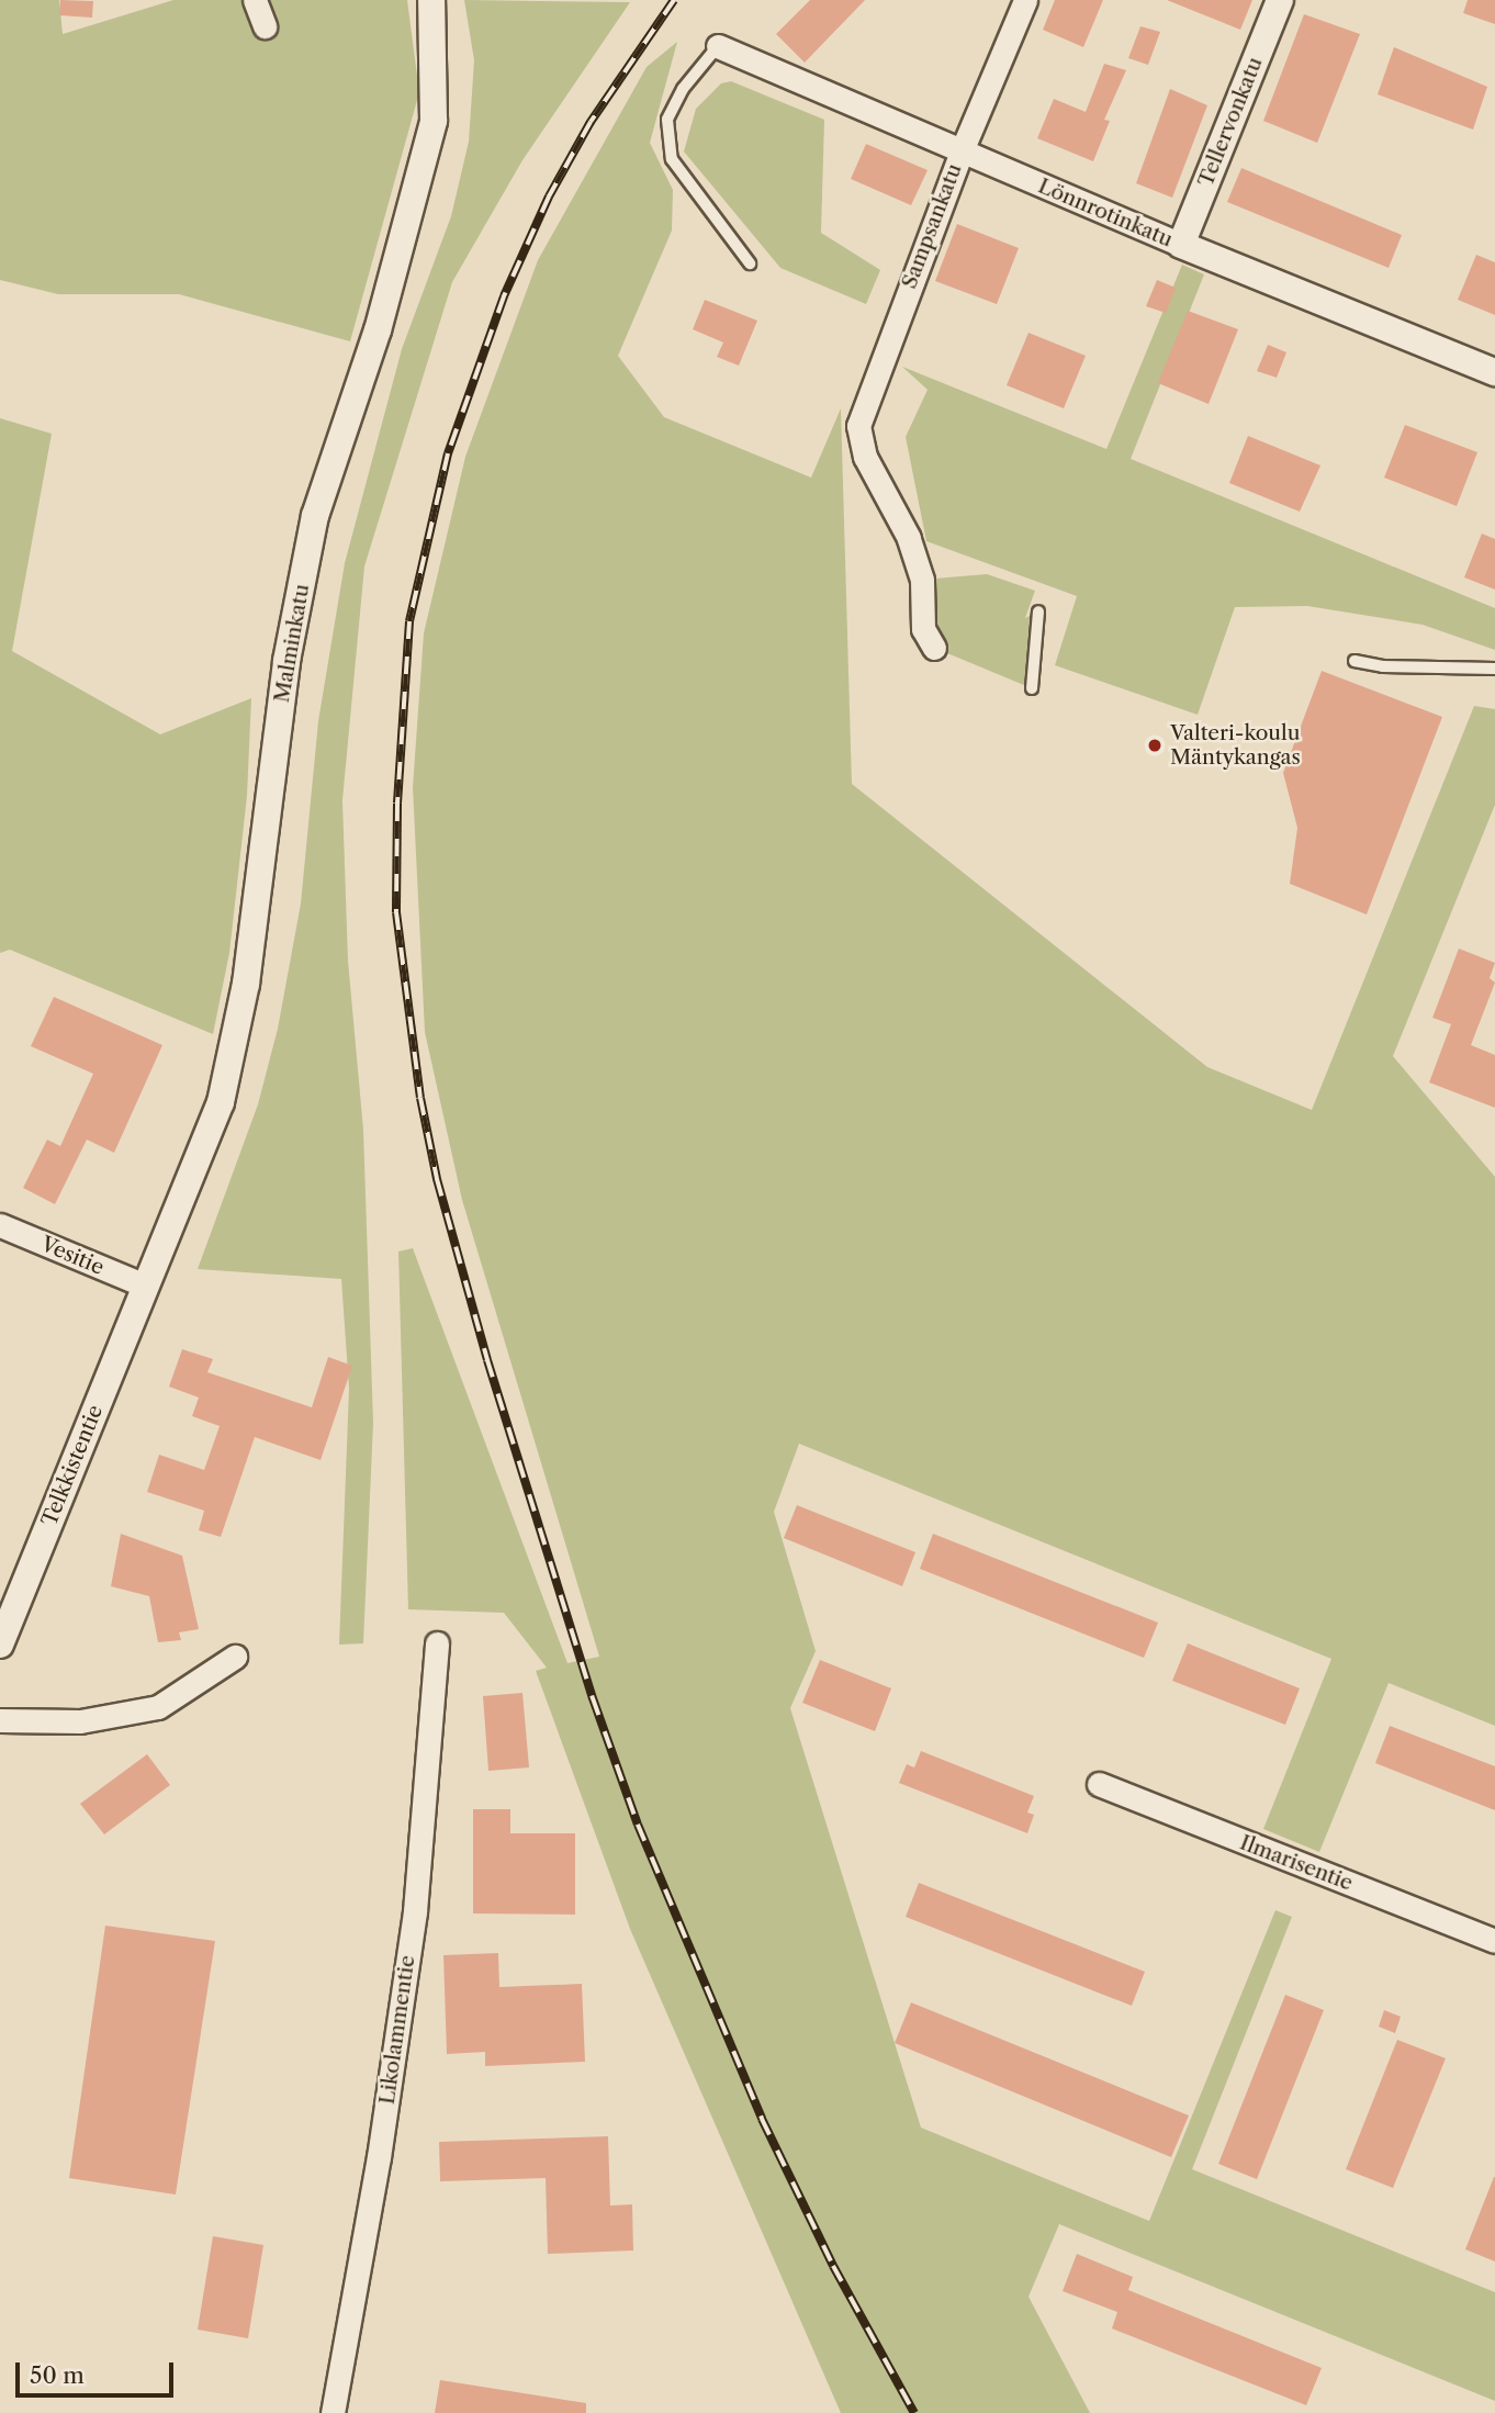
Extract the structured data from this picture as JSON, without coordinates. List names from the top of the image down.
{
  "streets": {
    "street": [
      "Tellervonkatu",
      "Lönnrotinkatu",
      "Sampsankatu",
      "Malminkatu",
      "Vesitie",
      "Telkkistentie",
      "Ilmarisentie",
      "Likolammentie"
    ]
  },
  "crossings": [
    ["Tellervonkatu", "Lönnrotinkatu"],
    ["Lönnrotinkatu", "Sampsankatu"],
    ["Malminkatu", "Vesitie"],
    ["Malminkatu", "Telkkistentie"],
    ["Vesitie", "Telkkistentie"]
  ],
  "places": ["Valteri-koulu Mäntykangas"],
  "scale_bar": "50 m"
}
